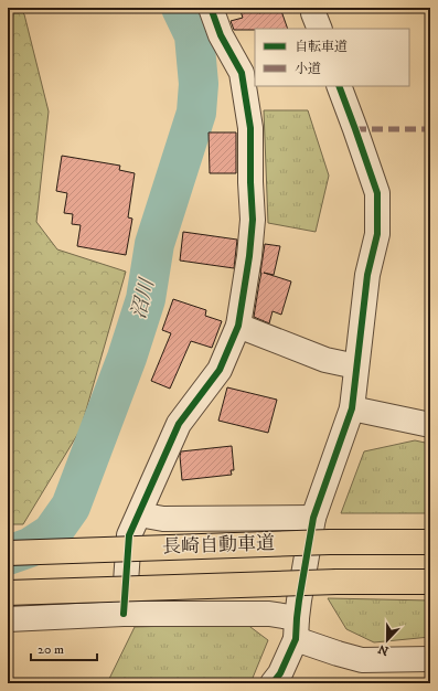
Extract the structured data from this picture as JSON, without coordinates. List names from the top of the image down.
{
  "streets": {
    "highway": ["長崎自動車道"]
  },
  "water": ["沼川"],
  "legend": ["自転車道", "小道"],
  "scale_bar": "20 m",
  "north": "bottom"
}
